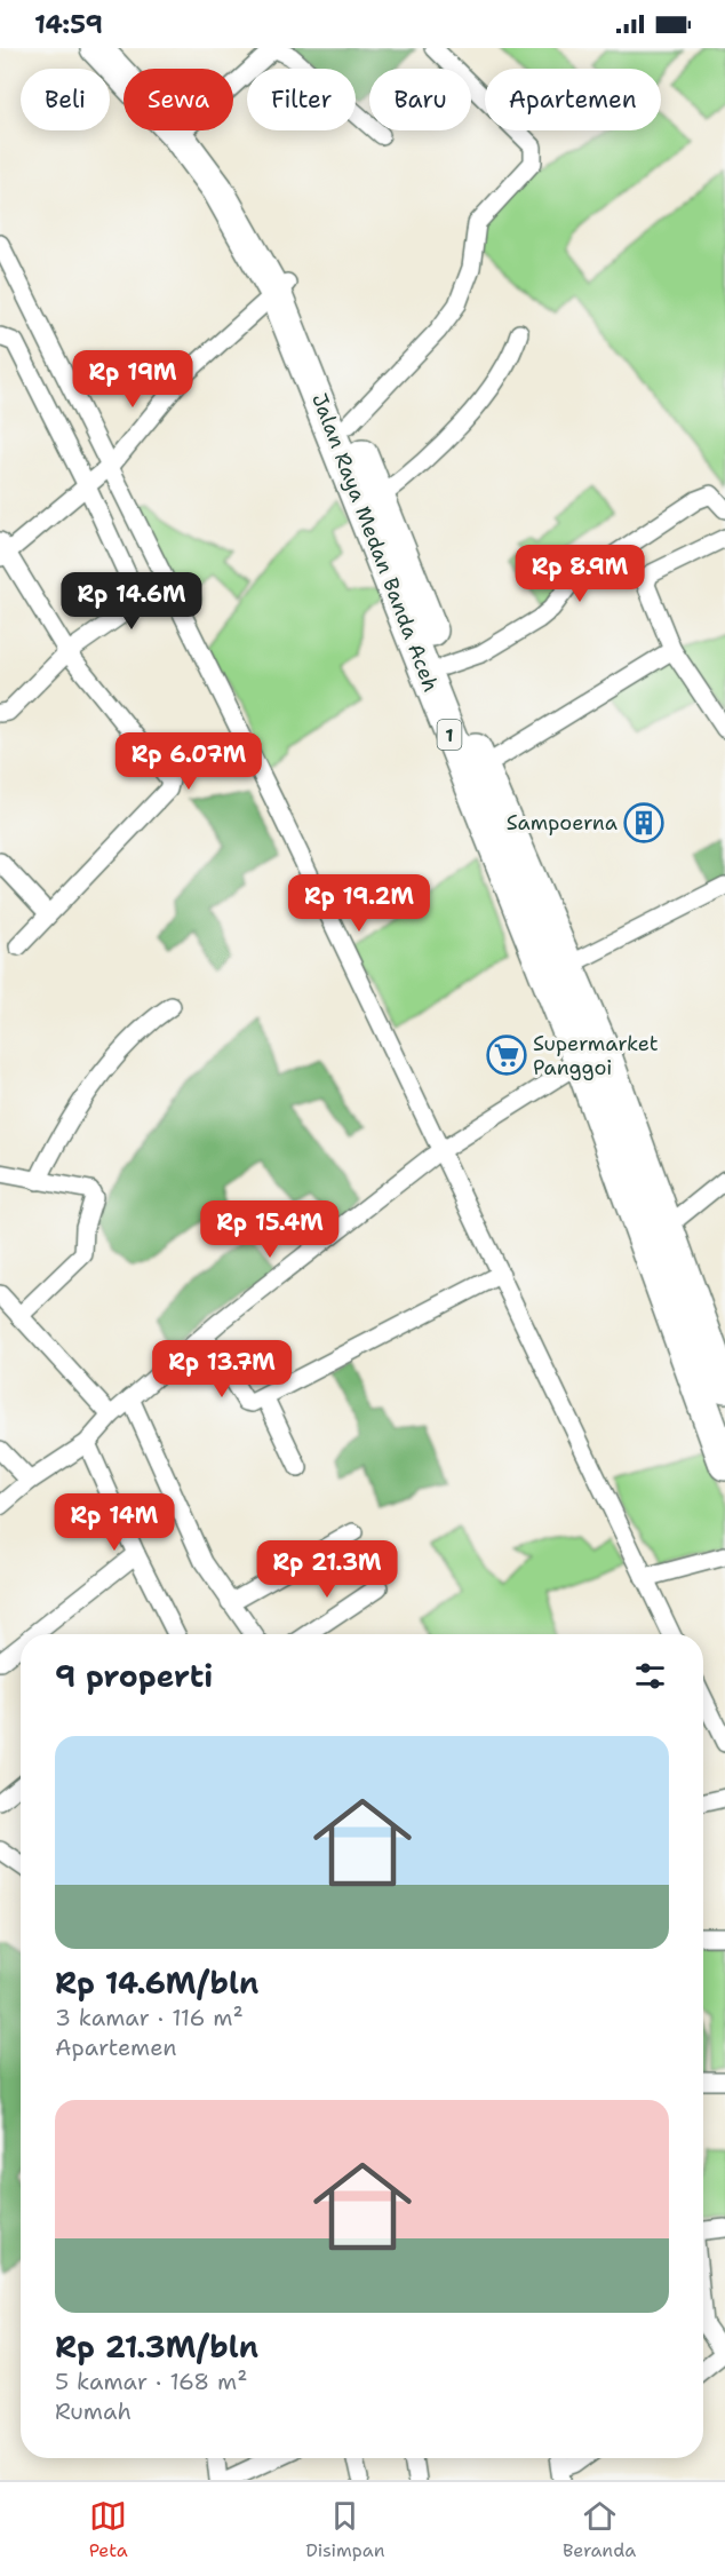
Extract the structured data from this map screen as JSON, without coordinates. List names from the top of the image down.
{
  "streets": {
    "highway": ["Jalan Raya Medan Banda Aceh", "1"]
  },
  "places": {
    "building": ["Sampoerna"],
    "supermarket": ["Supermarket Panggoi"]
  },
  "page": {
    "status": "14:59",
    "chip": [
      "Beli",
      "Sewa",
      "Filter",
      "Baru",
      "Apartemen"
    ],
    "price": [
      "Rp 19M",
      "Rp 8.9M",
      "Rp 14.6M",
      "Rp 6.07M",
      "Rp 19.2M",
      "Rp 15.4M",
      "Rp 13.7M",
      "Rp 14M",
      "Rp 21.3M"
    ],
    "heading": "9 properti",
    "list": [
      {
        "name": "Rp 14.6M/bln",
        "note": "3 kamar · 116 m² · Apartemen"
      },
      {
        "name": "Rp 21.3M/bln",
        "note": "5 kamar · 168 m² · Rumah"
      }
    ],
    "tabs": ["Peta", "Disimpan", "Beranda"]
  }
}
